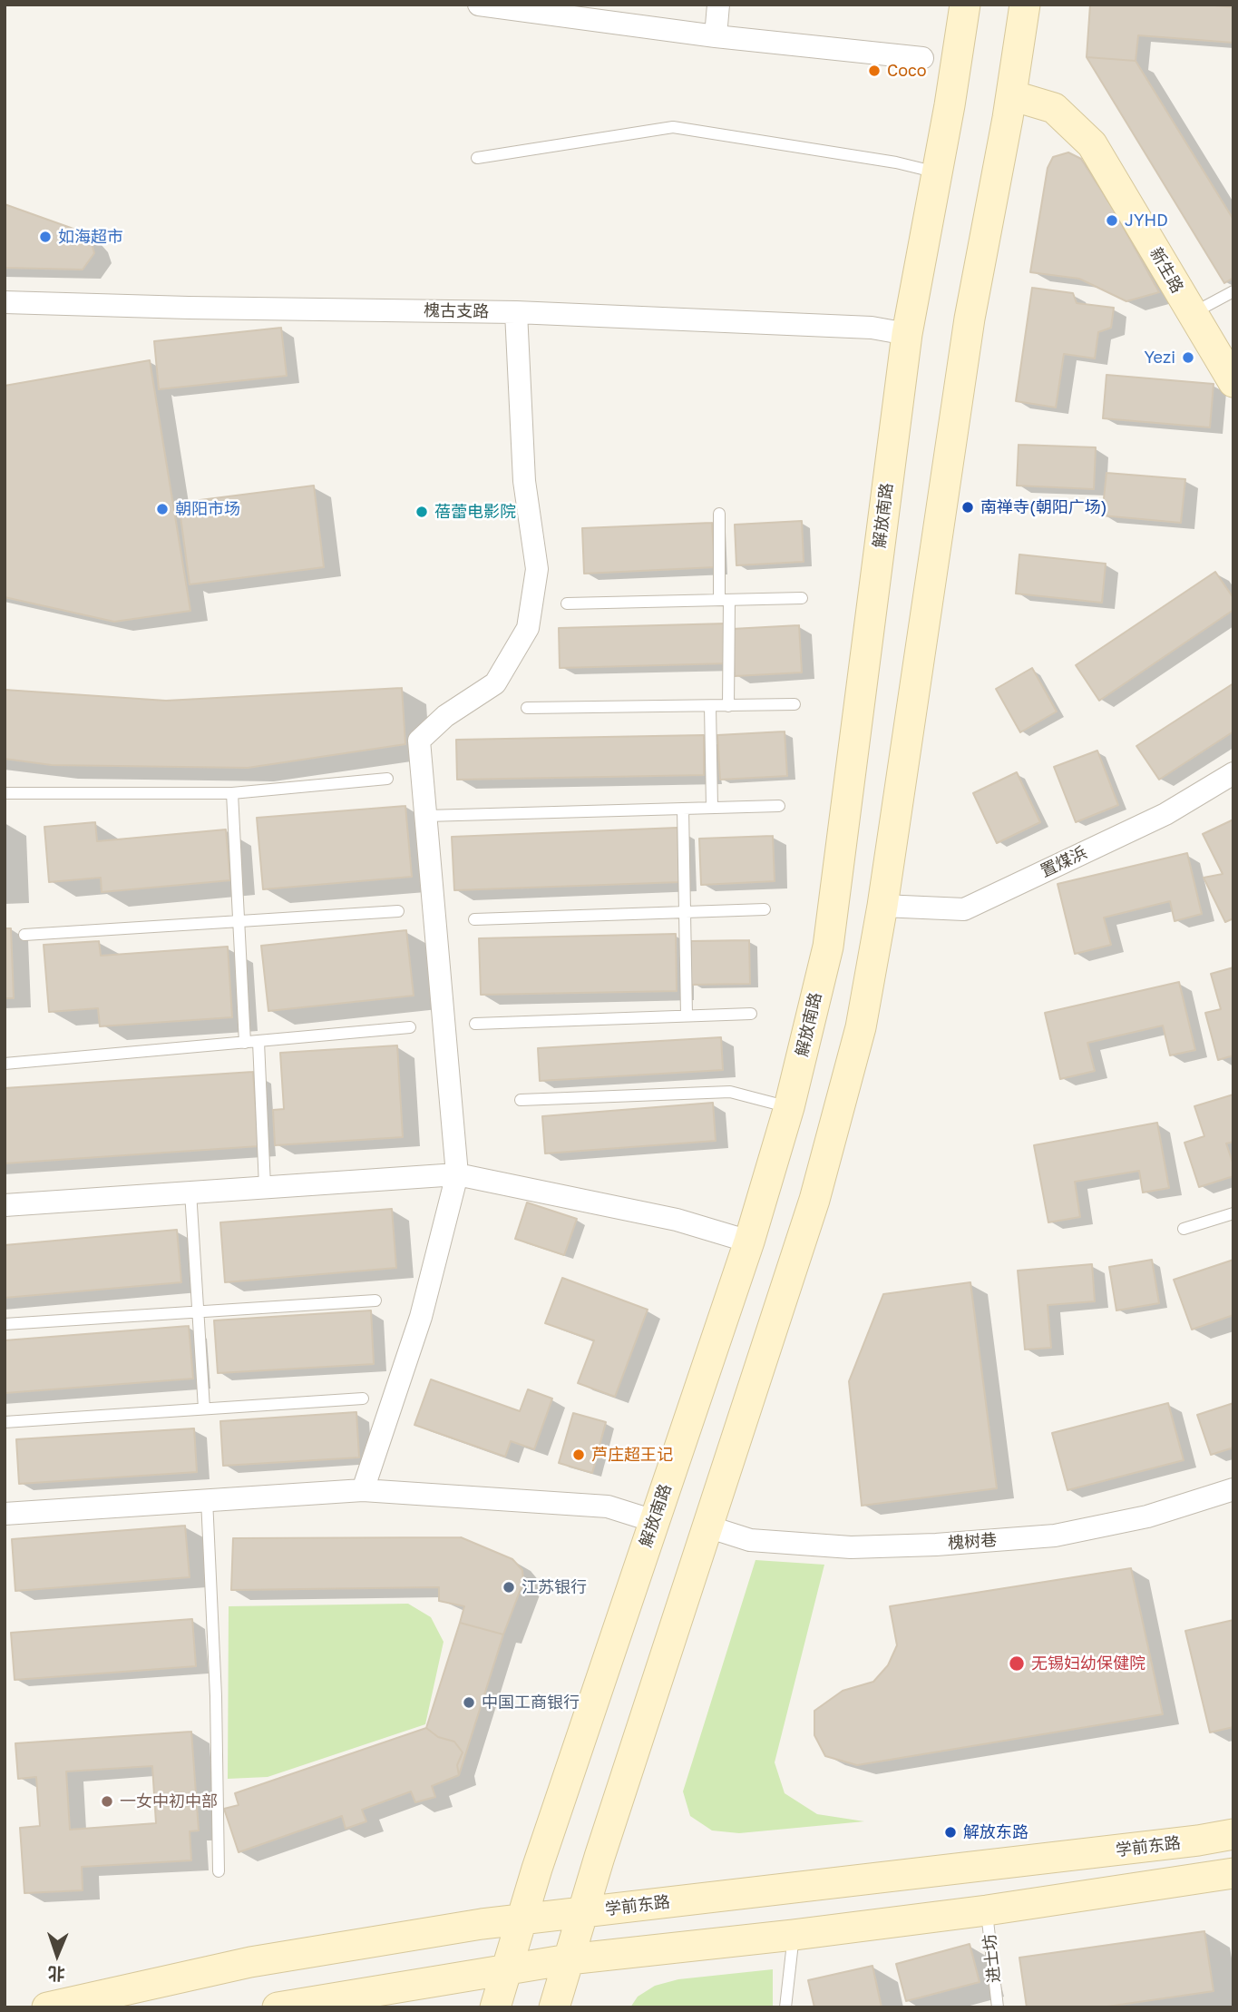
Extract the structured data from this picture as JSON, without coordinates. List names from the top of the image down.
{
  "streets": {
    "main road": ["新生路", "解放南路", "学前东路"],
    "street": ["槐古支路", "置煤浜", "槐树巷"],
    "lane": ["进士坊"]
  },
  "crossings": [
    ["槐古支路", "解放南路"],
    ["解放南路", "学前东路"]
  ],
  "places": [
    "Coco",
    "JYHD",
    "如海超市",
    "Yezi",
    "南禅寺(朝阳广场)",
    "朝阳市场",
    "蓓蕾电影院",
    "芦庄超王记",
    "江苏银行",
    "无锡妇幼保健院",
    "中国工商银行",
    "一女中初中部",
    "解放东路"
  ],
  "north": "bottom"
}
